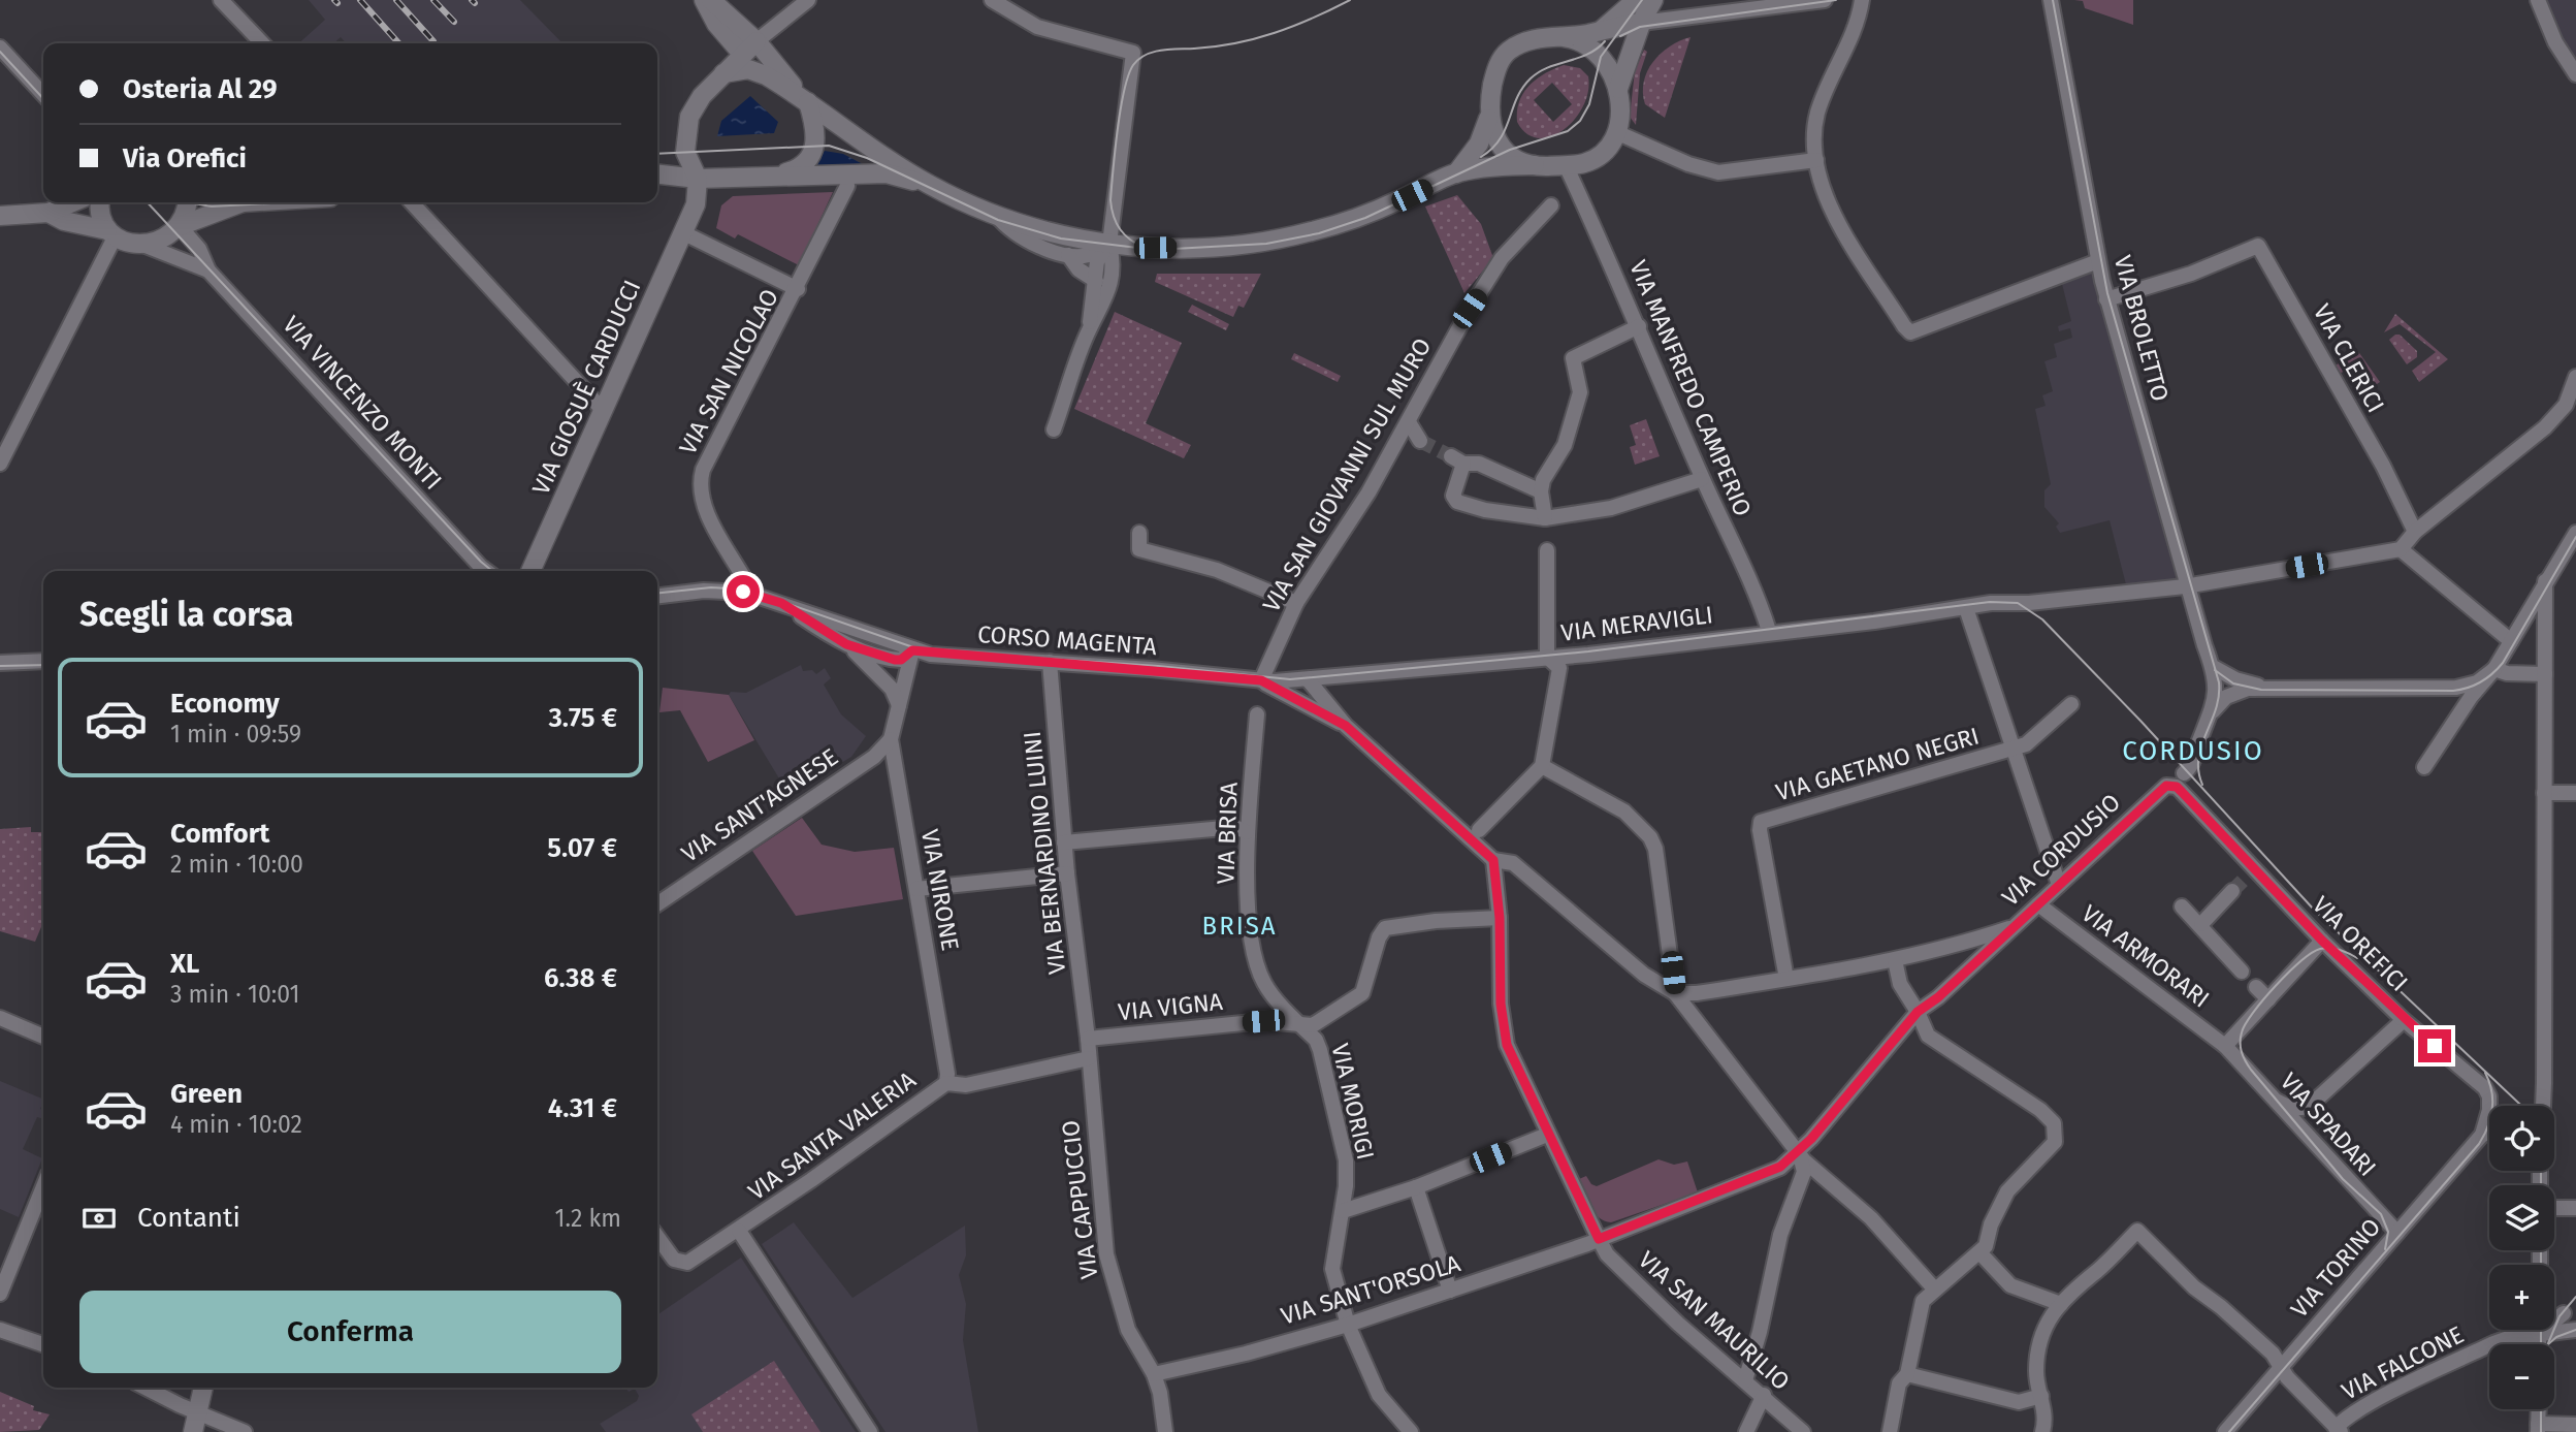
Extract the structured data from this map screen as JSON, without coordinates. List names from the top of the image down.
{
  "streets": {
    "street": [
      "VIA BROLETTO",
      "VIA CLERICI",
      "VIA SAN NICOLAO",
      "VIA GIOSUÈ CARDUCCI",
      "VIA MANFREDO CAMPERIO",
      "VIA VINCENZO MONTI",
      "VIA SAN GIOVANNI SUL MURO",
      "VIA MERAVIGLI",
      "CORSO MAGENTA",
      "VIA GAETANO NEGRI",
      "VIA SANT'AGNESE",
      "VIA BRISA",
      "VIA CORDUSIO",
      "VIA BERNARDINO LUINI",
      "VIA NIRONE",
      "VIA OREFICI",
      "VIA ARMORARI",
      "VIA VIGNA",
      "VIA MORIGI",
      "VIA SPADARI",
      "VIA SANTA VALERIA",
      "VIA CAPPUCCIO",
      "VIA TORINO",
      "VIA SANT'ORSOLA",
      "VIA SAN MAURILIO",
      "VIA FALCONE"
    ]
  },
  "crossings": [
    ["VIA BROLETTO", "VIA CLERICI"],
    ["VIA BROLETTO", "VIA MERAVIGLI"],
    ["VIA SAN NICOLAO", "CORSO MAGENTA"],
    ["VIA MANFREDO CAMPERIO", "VIA MERAVIGLI"],
    ["VIA SAN GIOVANNI SUL MURO", "VIA MERAVIGLI"],
    ["VIA SAN GIOVANNI SUL MURO", "CORSO MAGENTA"],
    ["VIA MERAVIGLI", "CORSO MAGENTA"],
    ["CORSO MAGENTA", "VIA BERNARDINO LUINI"],
    ["CORSO MAGENTA", "VIA NIRONE"],
    ["VIA SANT'AGNESE", "VIA NIRONE"],
    ["VIA BRISA", "VIA VIGNA"],
    ["VIA BRISA", "VIA MORIGI"],
    ["VIA CORDUSIO", "VIA OREFICI"],
    ["VIA CORDUSIO", "VIA ARMORARI"],
    ["VIA CORDUSIO", "VIA SANT'ORSOLA"],
    ["VIA BERNARDINO LUINI", "VIA VIGNA"],
    ["VIA BERNARDINO LUINI", "VIA CAPPUCCIO"],
    ["VIA NIRONE", "VIA SANTA VALERIA"],
    ["VIA OREFICI", "VIA TORINO"],
    ["VIA ARMORARI", "VIA SPADARI"],
    ["VIA VIGNA", "VIA MORIGI"],
    ["VIA VIGNA", "VIA CAPPUCCIO"],
    ["VIA MORIGI", "VIA SANT'ORSOLA"],
    ["VIA SPADARI", "VIA TORINO"],
    ["VIA SANTA VALERIA", "VIA CAPPUCCIO"],
    ["VIA CAPPUCCIO", "VIA SANT'ORSOLA"],
    ["VIA SANT'ORSOLA", "VIA SAN MAURILIO"]
  ],
  "districts": ["CORDUSIO", "BRISA"],
  "page": {
    "banner": ["Osteria Al 29", "Via Orefici"],
    "heading": "Scegli la corsa",
    "list": [
      {
        "name": "Economy",
        "note": "1 min · 09:59",
        "value": "3.75 €"
      },
      {
        "name": "Comfort",
        "note": "2 min · 10:00",
        "value": "5.07 €"
      },
      {
        "name": "XL",
        "note": "3 min · 10:01",
        "value": "6.38 €"
      },
      {
        "name": "Green",
        "note": "4 min · 10:02",
        "value": "4.31 €"
      }
    ],
    "map_buttons": ["+", "−"],
    "pay": ["Contanti", "1.2 km"],
    "buttons": "Conferma"
  }
}
